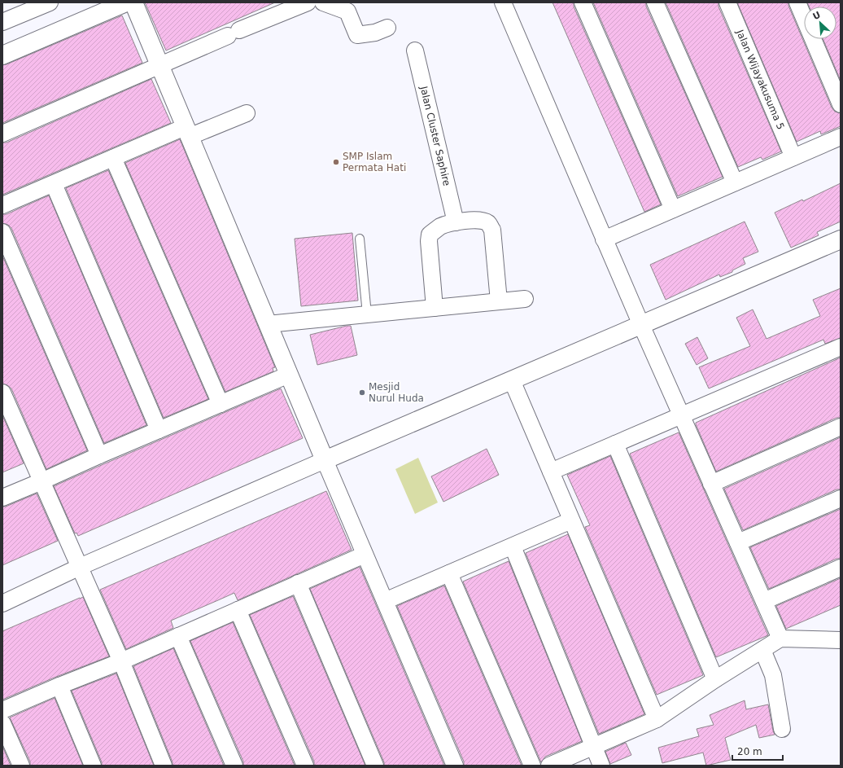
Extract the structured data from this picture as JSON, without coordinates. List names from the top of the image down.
{
  "streets": {
    "street": ["Jalan Wijayakusuma 5", "Jalan Cluster Saphire"]
  },
  "places": ["SMP Islam Permata Hati", "Mesjid Nurul Huda"],
  "scale_bar": "20 m",
  "north": "top left"
}
